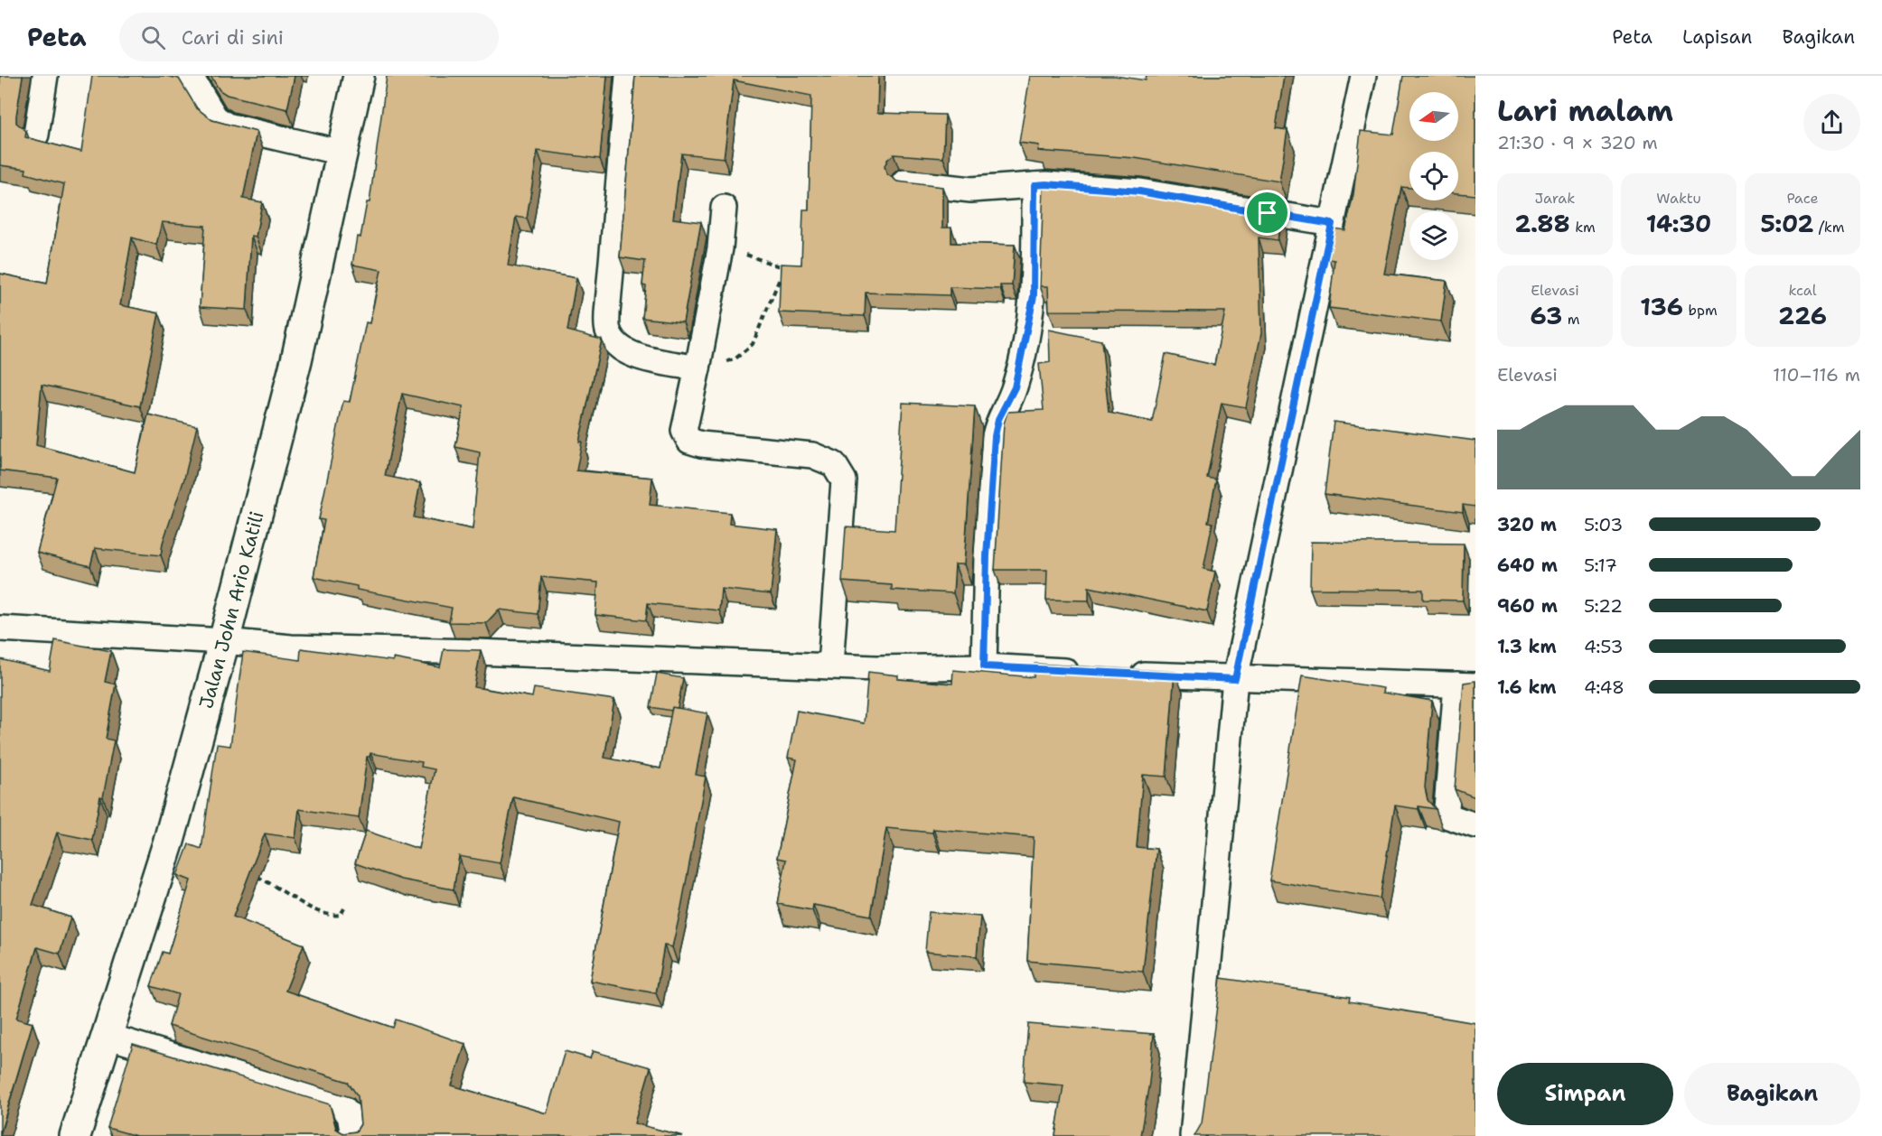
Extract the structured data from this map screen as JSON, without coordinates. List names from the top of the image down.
{
  "streets": {
    "main road": ["Jalan John Ario Katili"]
  },
  "north": "left",
  "page": {
    "header": "Peta",
    "search": "Cari di sini",
    "nav": ["Peta", "Lapisan", "Bagikan"],
    "heading": ["Lari malam", "21:30 · 9 × 320 m"],
    "stats": [
      ["Jarak", "2.88 km"],
      ["Waktu", "14:30"],
      ["Pace", "5:02 /km"],
      ["Elevasi", "63 m"],
      ["136 bpm"],
      ["kcal", "226"]
    ],
    "chart": ["Elevasi", "110–116 m"],
    "list": [
      {
        "name": "320 m",
        "note": "5:03"
      },
      {
        "name": "640 m",
        "note": "5:17"
      },
      {
        "name": "960 m",
        "note": "5:22"
      },
      {
        "name": "1.3 km",
        "note": "4:53"
      },
      {
        "name": "1.6 km",
        "note": "4:48"
      }
    ],
    "buttons": ["Simpan", "Bagikan"]
  }
}
